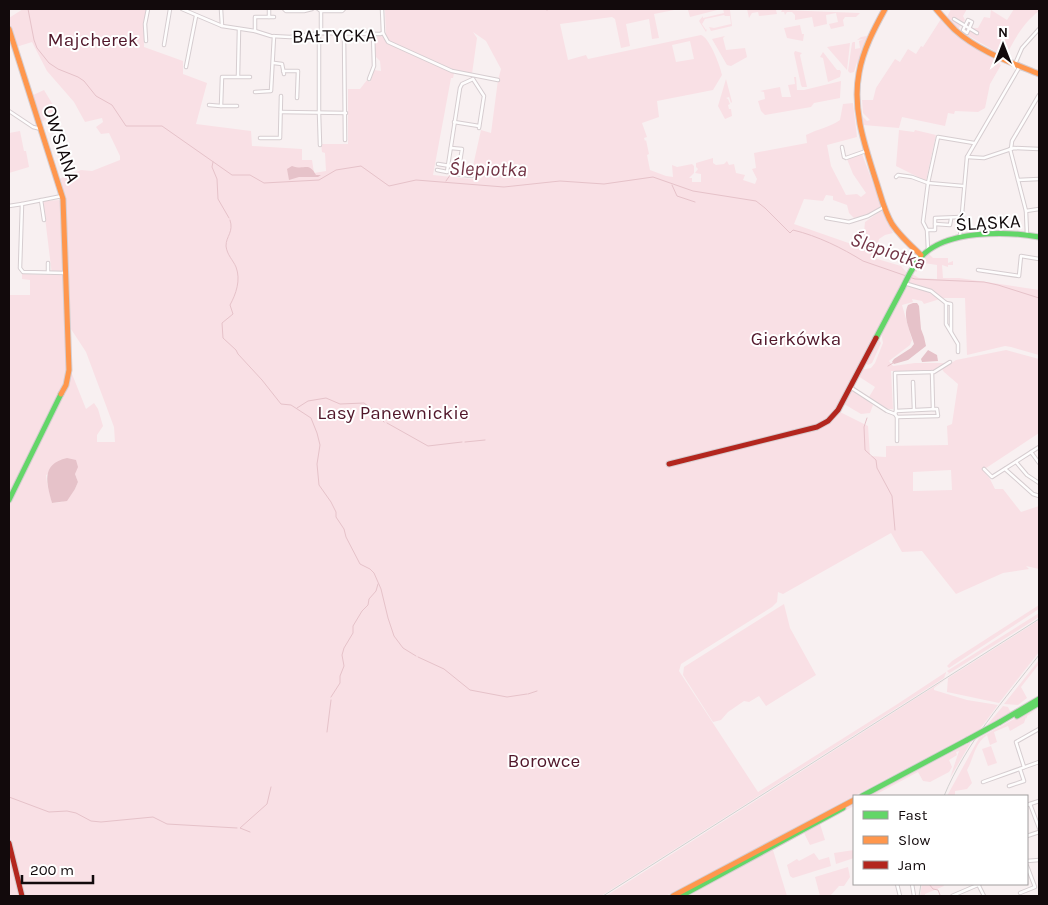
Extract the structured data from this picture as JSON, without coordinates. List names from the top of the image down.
{
  "streets": {
    "street": ["BAŁTYCKA", "OWSIANA", "ŚLĄSKA"]
  },
  "water": ["Ślepiotka"],
  "parks": [
    "Majcherek",
    "Gierkówka",
    "Lasy Panewnickie",
    "Borowce"
  ],
  "legend": ["Fast", "Slow", "Jam"],
  "scale_bar": "200 m",
  "north": "top"
}
